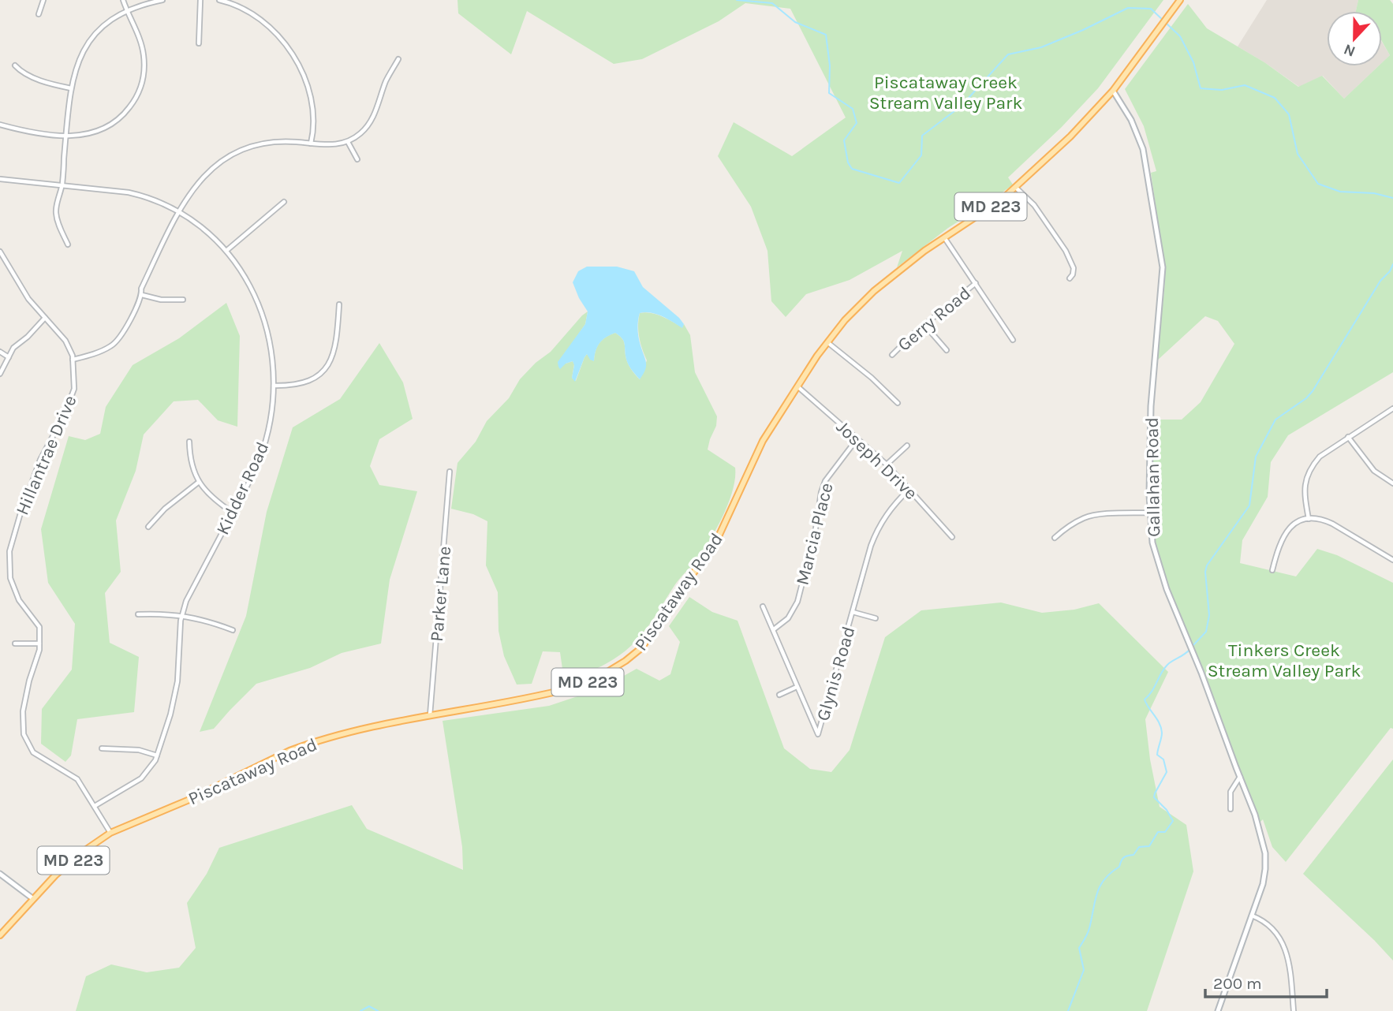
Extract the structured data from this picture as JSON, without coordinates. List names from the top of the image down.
{
  "streets": {
    "main road": ["MD 223", "Piscataway Road"],
    "street": [
      "Gerry Road",
      "Hillantrae Drive",
      "Joseph Drive",
      "Gallahan Road",
      "Kidder Road",
      "Marcia Place",
      "Parker Lane",
      "Glynis Road"
    ]
  },
  "crossings": [
    ["Hillantrae Drive", "Kidder Road"],
    ["Hillantrae Drive", "Piscataway Road"],
    ["Joseph Drive", "Marcia Place"],
    ["Joseph Drive", "Piscataway Road"],
    ["Joseph Drive", "Glynis Road"],
    ["Gallahan Road", "Piscataway Road"],
    ["Marcia Place", "Glynis Road"],
    ["Piscataway Road", "Parker Lane"]
  ],
  "parks": ["Piscataway Creek Stream Valley Park", "Tinkers Creek Stream Valley Park"],
  "scale_bar": "200 m",
  "north": "bottom"
}
